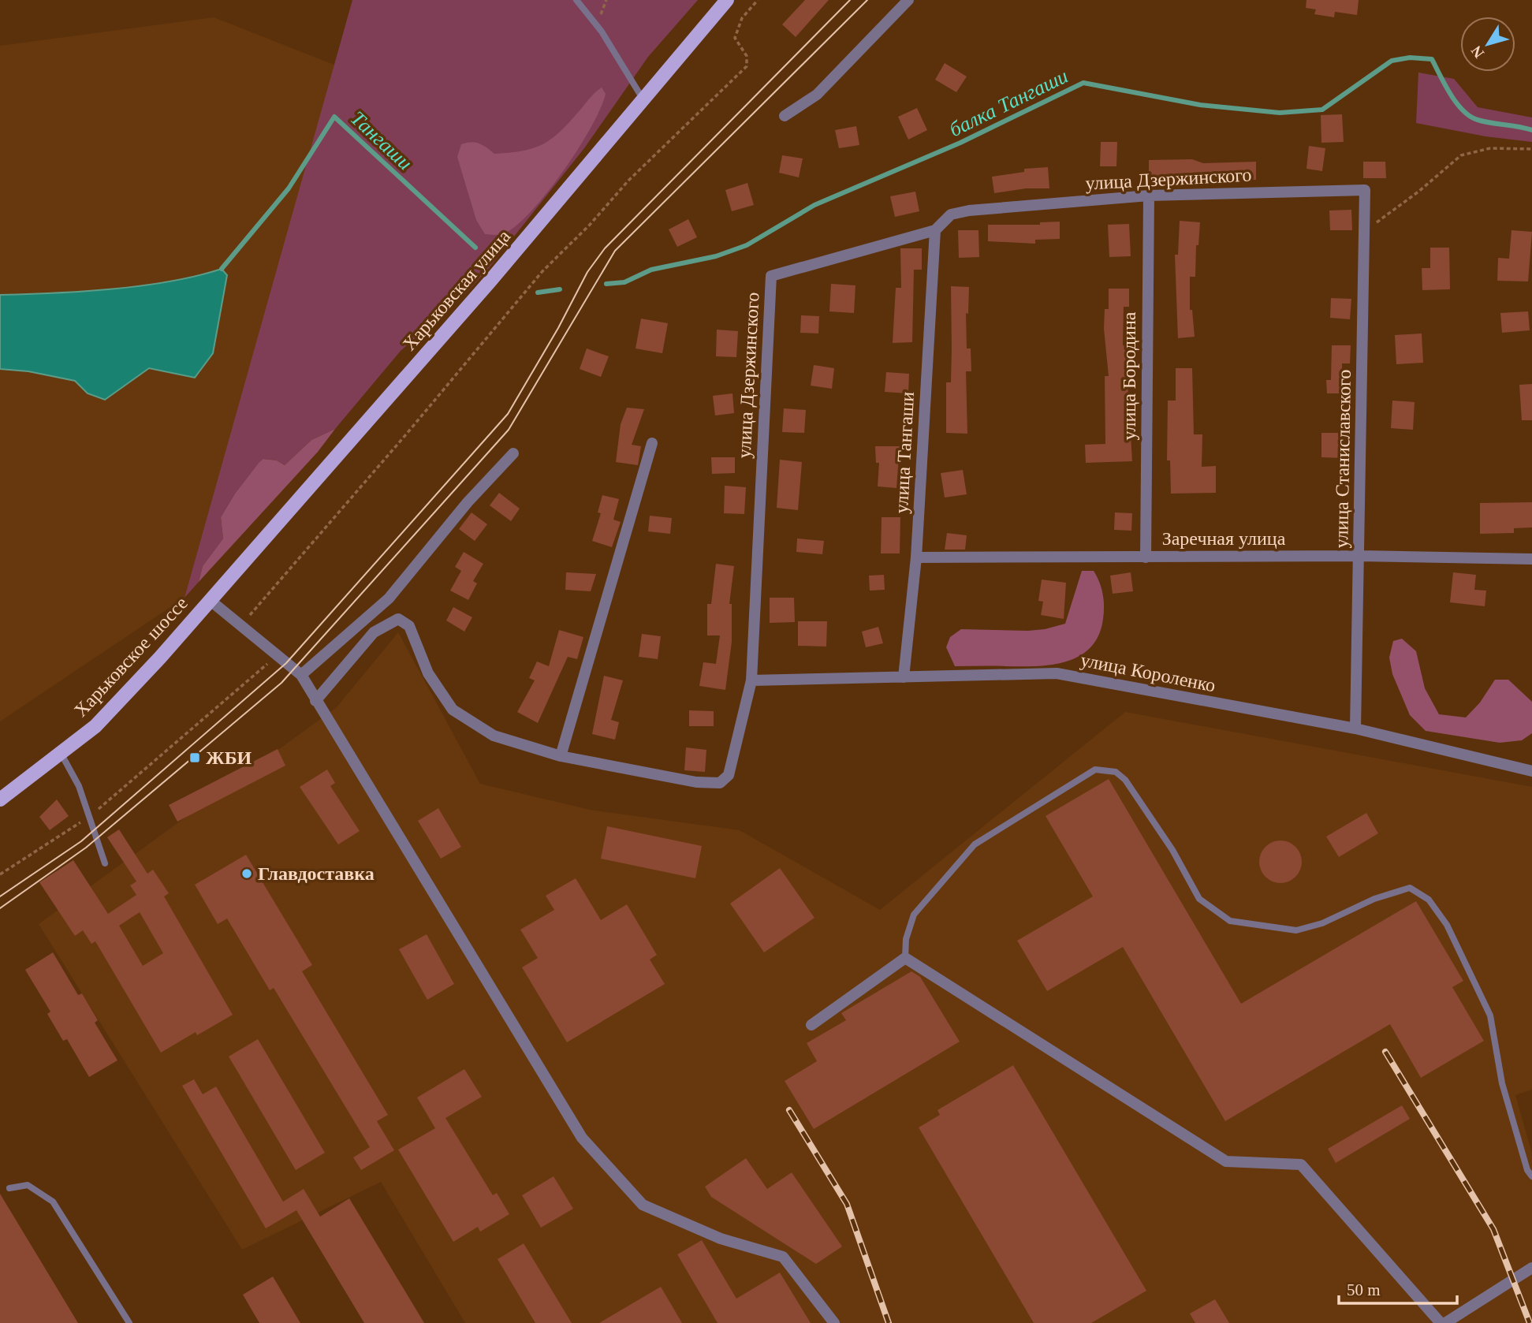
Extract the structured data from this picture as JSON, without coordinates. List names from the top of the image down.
{
  "streets": {
    "main road": ["Харьковская улица", "Харьковское шоссе"],
    "street": [
      "улица Дзержинского",
      "улица Бородина",
      "улица Тангаши",
      "улица Станиславского",
      "Заречная улица",
      "улица Короленко"
    ]
  },
  "crossings": [
    ["улица Дзержинского", "улица Бородина"],
    ["улица Дзержинского", "улица Тангаши"],
    ["улица Дзержинского", "улица Станиславского"],
    ["улица Дзержинского", "улица Короленко"],
    ["Харьковская улица", "Харьковское шоссе"],
    ["улица Бородина", "Заречная улица"],
    ["улица Тангаши", "Заречная улица"],
    ["улица Тангаши", "улица Короленко"],
    ["улица Станиславского", "Заречная улица"],
    ["улица Станиславского", "улица Короленко"]
  ],
  "water": ["балка Тангаши", "Тангаши"],
  "places": {
    "transit": ["ЖБИ"],
    "other": ["Главдоставка"]
  },
  "scale_bar": "50 m",
  "north": "bottom left"
}
